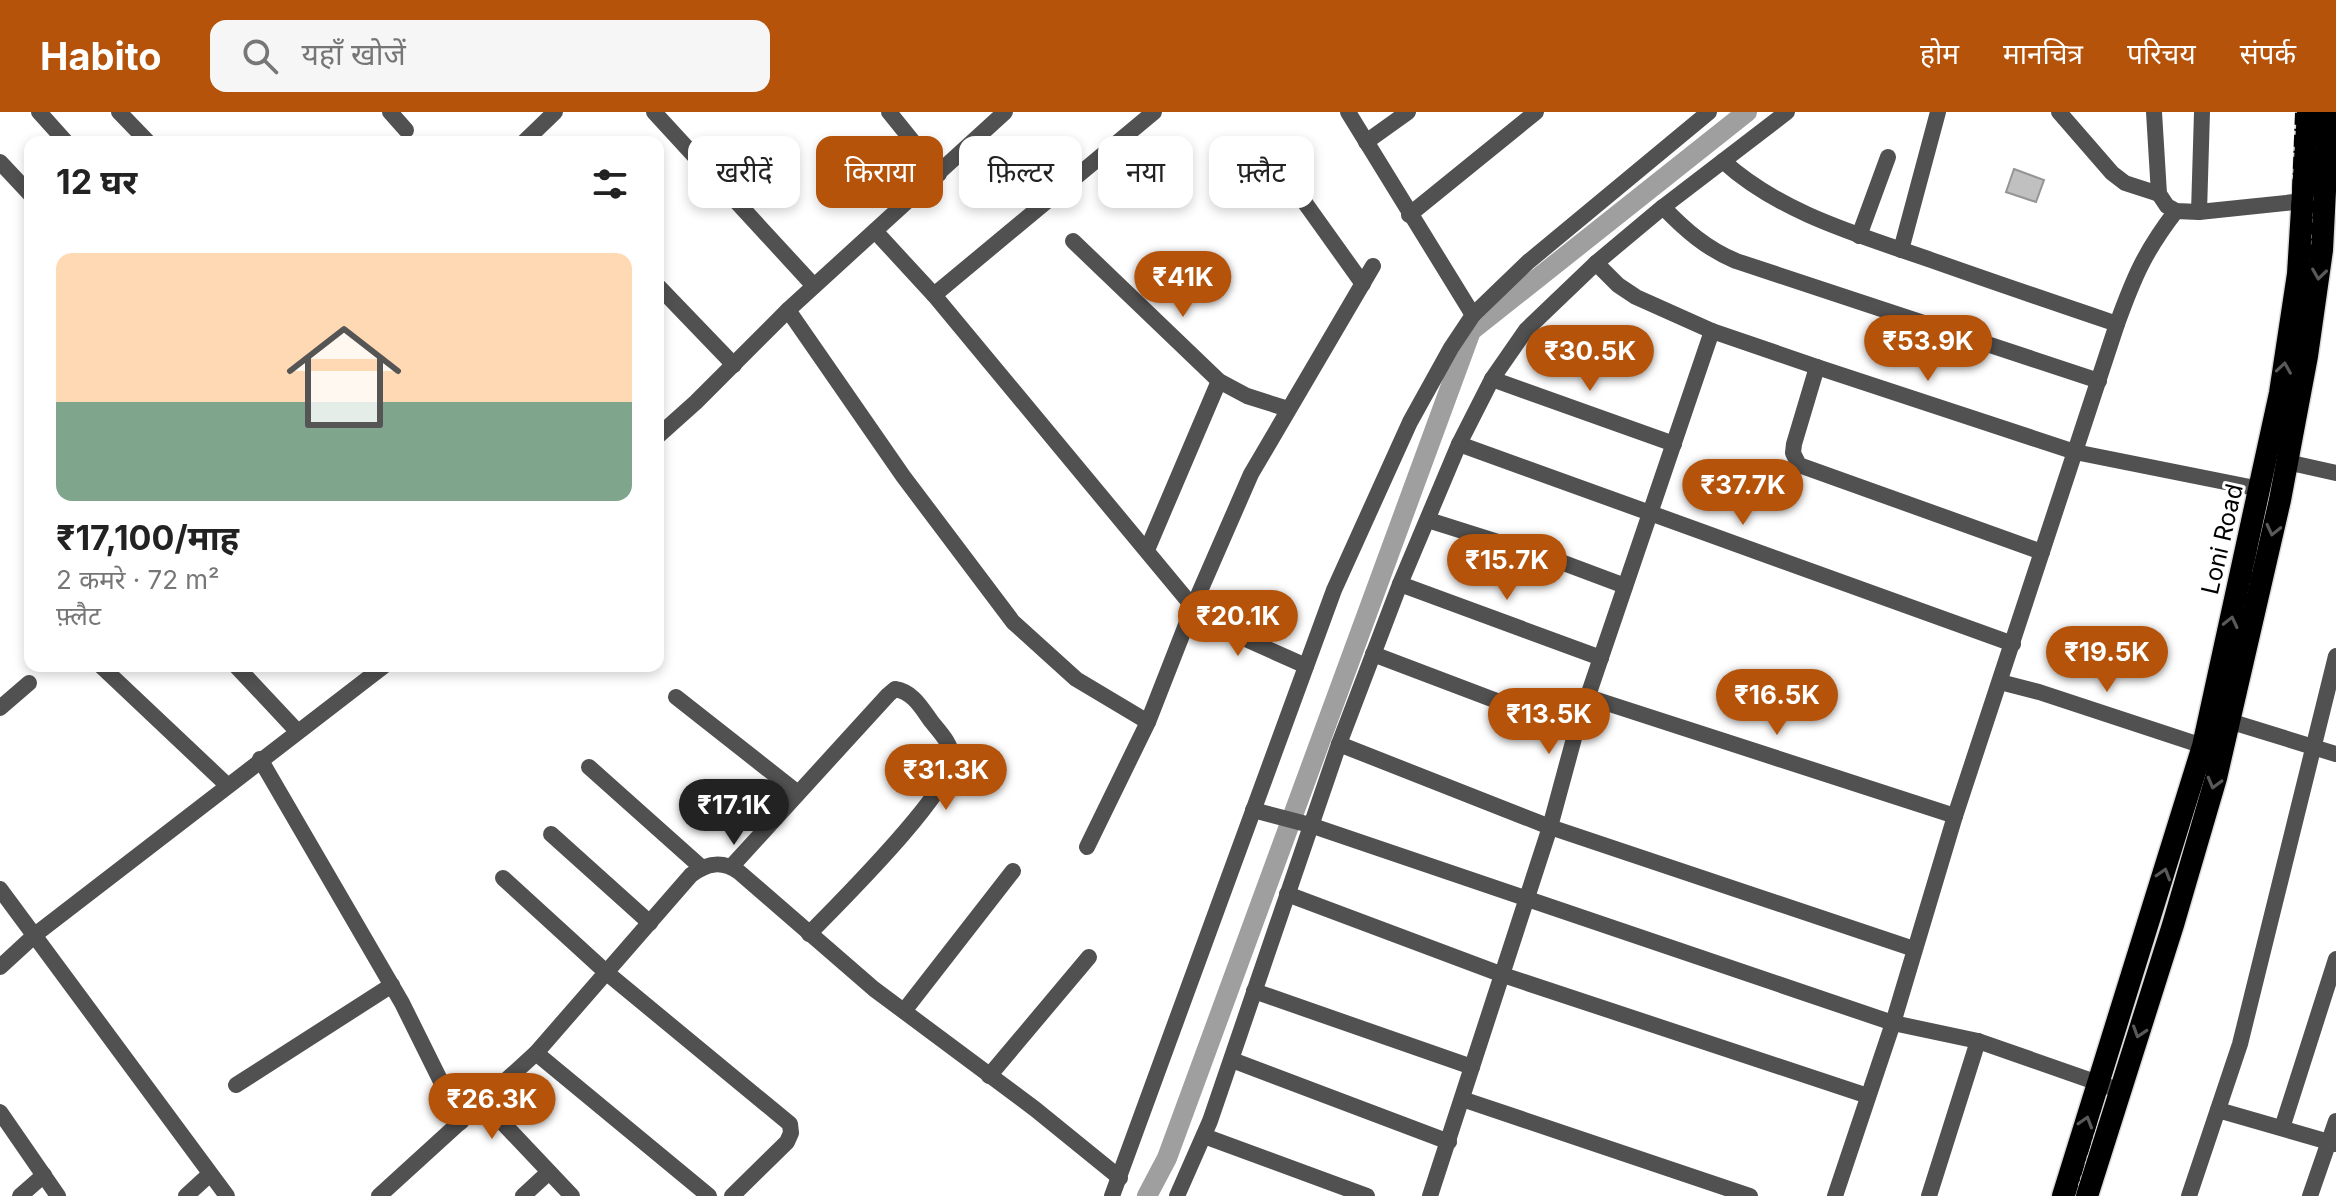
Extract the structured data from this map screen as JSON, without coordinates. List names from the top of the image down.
{
  "streets": {
    "highway": ["Loni Road"]
  },
  "page": {
    "header": "Habito",
    "search": "यहाँ खोजें",
    "nav": [
      "होम",
      "मानचित्र",
      "परिचय",
      "संपर्क"
    ],
    "chip": [
      "खरीदें",
      "किराया",
      "फ़िल्टर",
      "नया",
      "फ़्लैट"
    ],
    "heading": "12 घर",
    "list": [
      {
        "name": "₹17,100/माह",
        "note": "2 कमरे · 72 m² · फ़्लैट"
      }
    ],
    "price": [
      "₹41K",
      "₹53.9K",
      "₹30.5K",
      "₹37.7K",
      "₹15.7K",
      "₹20.1K",
      "₹19.5K",
      "₹16.5K",
      "₹13.5K",
      "₹31.3K",
      "₹17.1K",
      "₹26.3K"
    ]
  }
}
